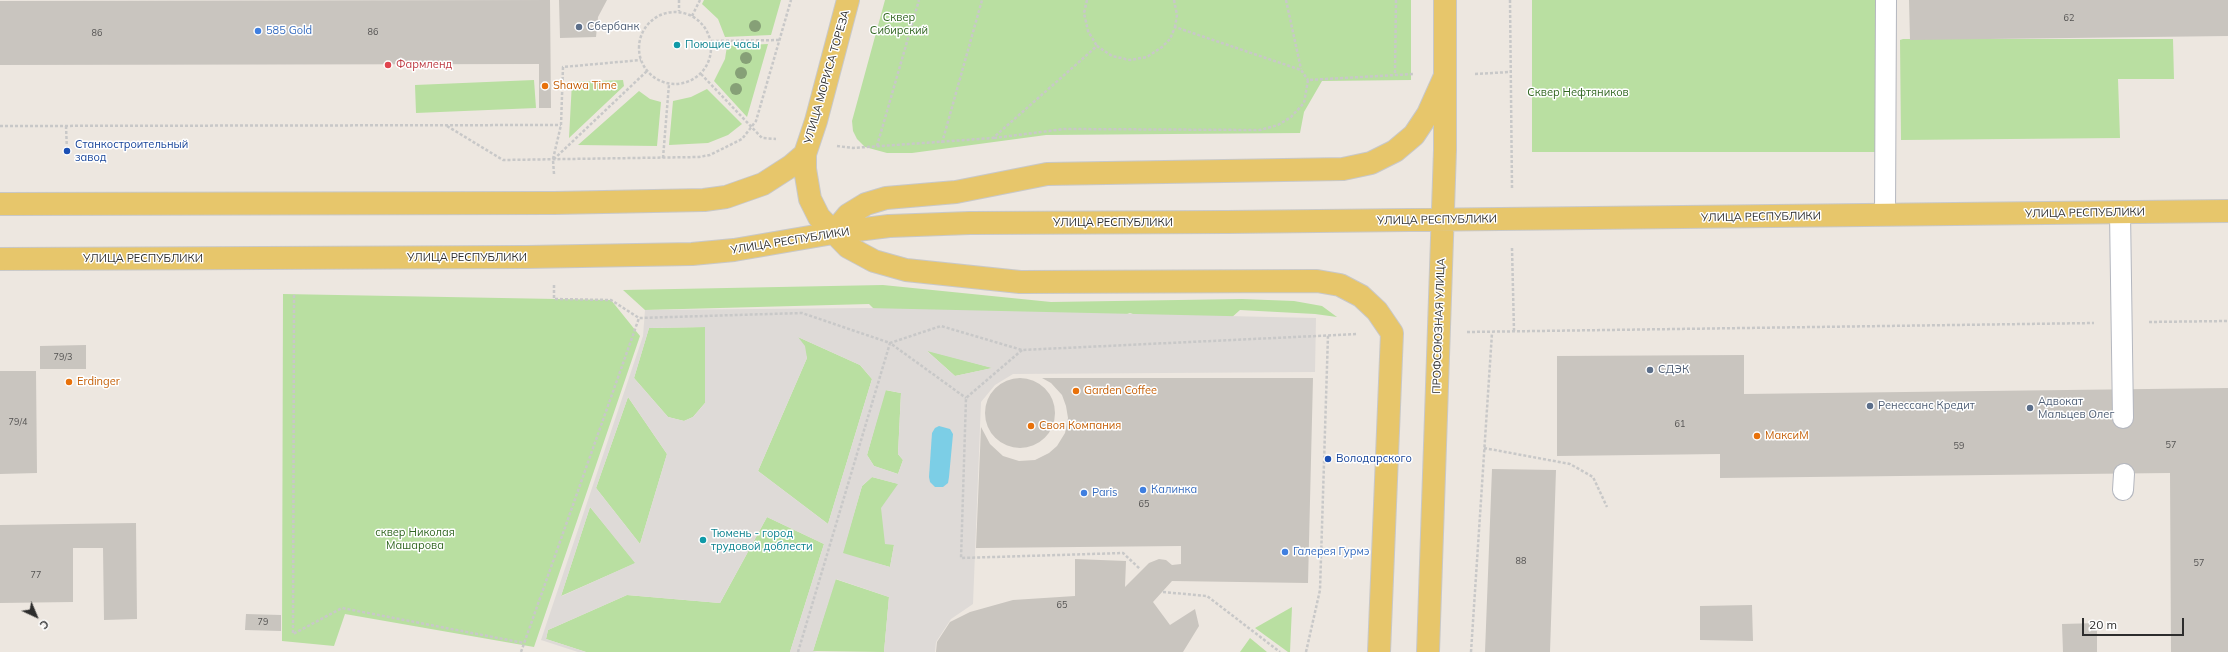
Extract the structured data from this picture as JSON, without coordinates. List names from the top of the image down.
{
  "streets": {
    "main road": ["УЛИЦА МОРИСА ТОРЕЗА", "УЛИЦА РЕСПУБЛИКИ", "ПРОФСОЮЗНАЯ УЛИЦА"]
  },
  "crossings": [
    ["УЛИЦА МОРИСА ТОРЕЗА", "УЛИЦА РЕСПУБЛИКИ"],
    ["УЛИЦА РЕСПУБЛИКИ", "ПРОФСОЮЗНАЯ УЛИЦА"]
  ],
  "parks": ["Сквер Сибирский", "Сквер Нефтяников", "сквер Николая Машарова"],
  "places": [
    "Сбербанк",
    "585 Gold",
    "Поющие часы",
    "Фармленд",
    "Shawa Time",
    "Станкостроительный завод",
    "СДЭК",
    "Erdinger",
    "Garden Coffee",
    "Ренессанс Кредит",
    "Адвокат Мальцев Олег",
    "Своя Компания",
    "МаксиМ",
    "Володарского",
    "Калинка",
    "Paris",
    "Тюмень - город трудовой доблести",
    "Галерея Гурмэ"
  ],
  "house_numbers": [
    "62",
    "86",
    "86",
    "79/3",
    "79/4",
    "61",
    "57",
    "59",
    "65",
    "88",
    "57",
    "77",
    "65",
    "79"
  ],
  "scale_bar": "20 m",
  "north": "bottom right"
}
